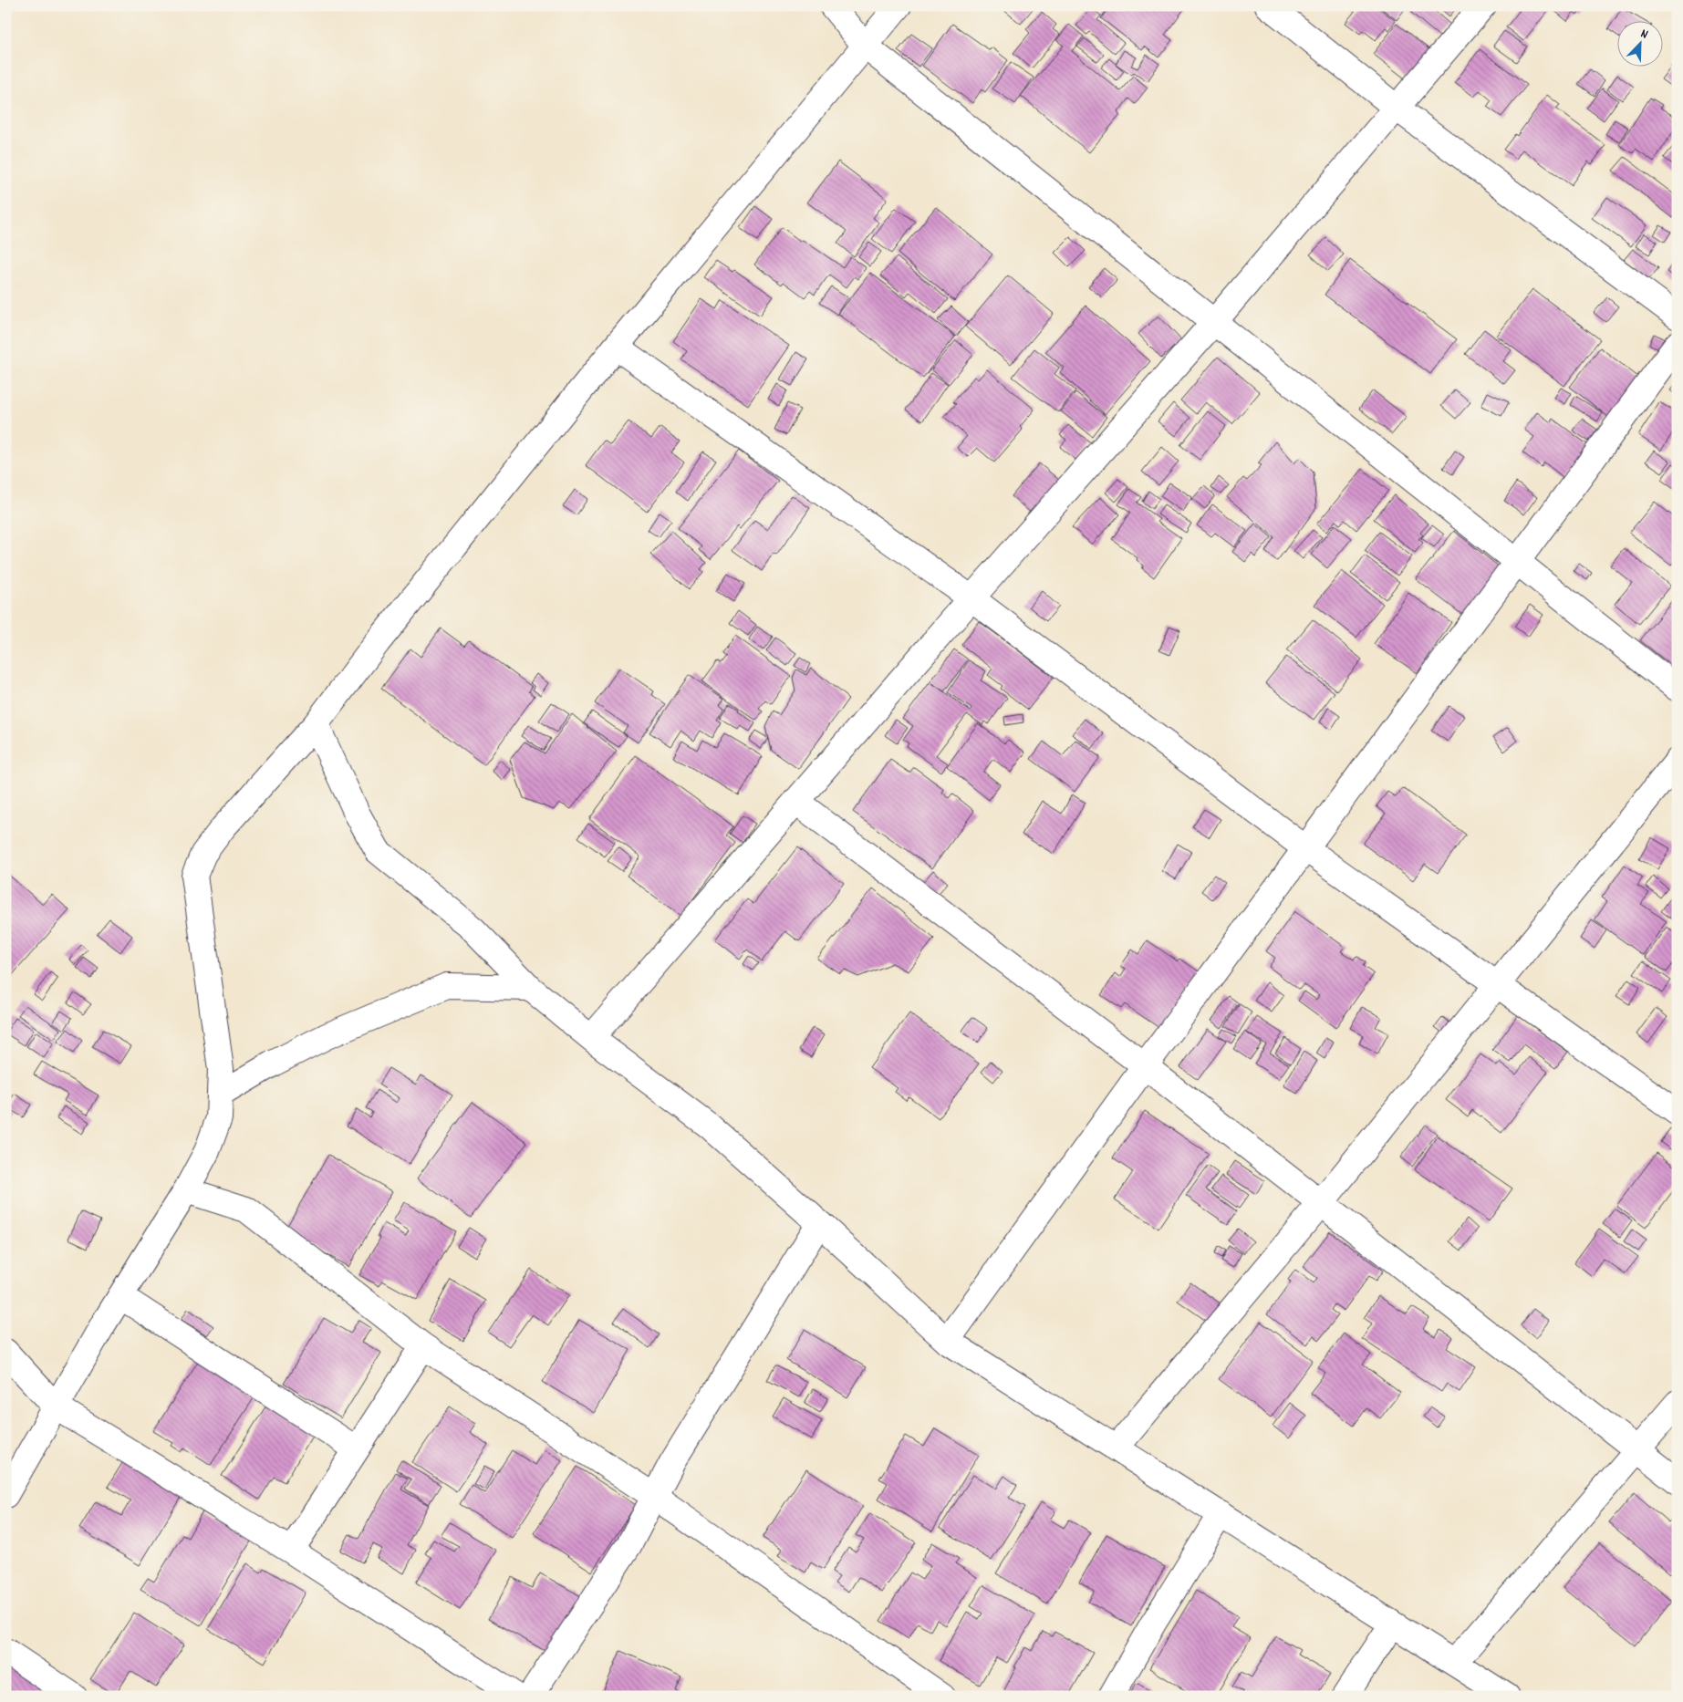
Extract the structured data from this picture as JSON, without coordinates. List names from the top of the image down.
{
  "north": "top right"
}
